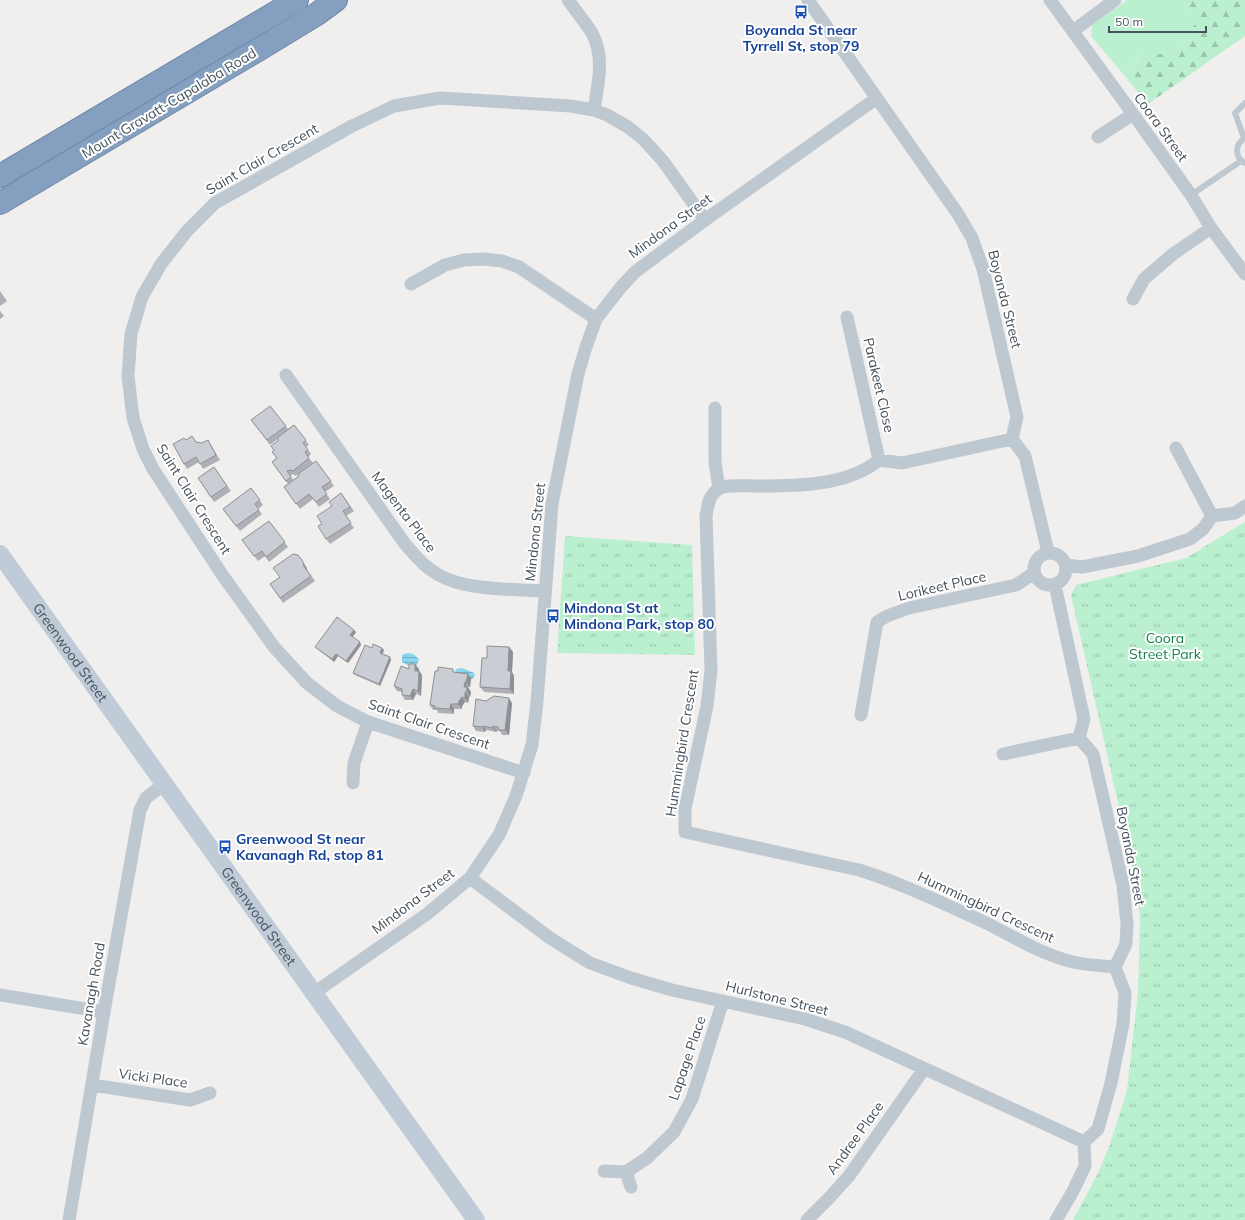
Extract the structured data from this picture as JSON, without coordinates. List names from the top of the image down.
{
  "streets": {
    "highway": ["Mount Gravatt-Capalaba Road"],
    "street": [
      "Coora Street",
      "Saint Clair Crescent",
      "Mindona Street",
      "Boyanda Street",
      "Parakeet Close",
      "Magenta Place",
      "Lorikeet Place",
      "Greenwood Street",
      "Hummingbird Crescent",
      "Kavanagh Road",
      "Hurlstone Street",
      "Lapage Place",
      "Vicki Place",
      "Andree Place"
    ]
  },
  "crossings": [
    ["Saint Clair Crescent", "Mindona Street"],
    ["Mindona Street", "Boyanda Street"],
    ["Mindona Street", "Magenta Place"],
    ["Mindona Street", "Greenwood Street"],
    ["Mindona Street", "Hurlstone Street"],
    ["Boyanda Street", "Hummingbird Crescent"],
    ["Greenwood Street", "Kavanagh Road"],
    ["Kavanagh Road", "Vicki Place"],
    ["Hurlstone Street", "Lapage Place"],
    ["Hurlstone Street", "Andree Place"]
  ],
  "parks": ["Coora Street Park"],
  "places": {
    "bus stop": ["Boyanda St near Tyrrell St, stop 79", "Mindona St at Mindona Park, stop 80", "Greenwood St near Kavanagh Rd, stop 81"]
  },
  "scale_bar": "50 m"
}
